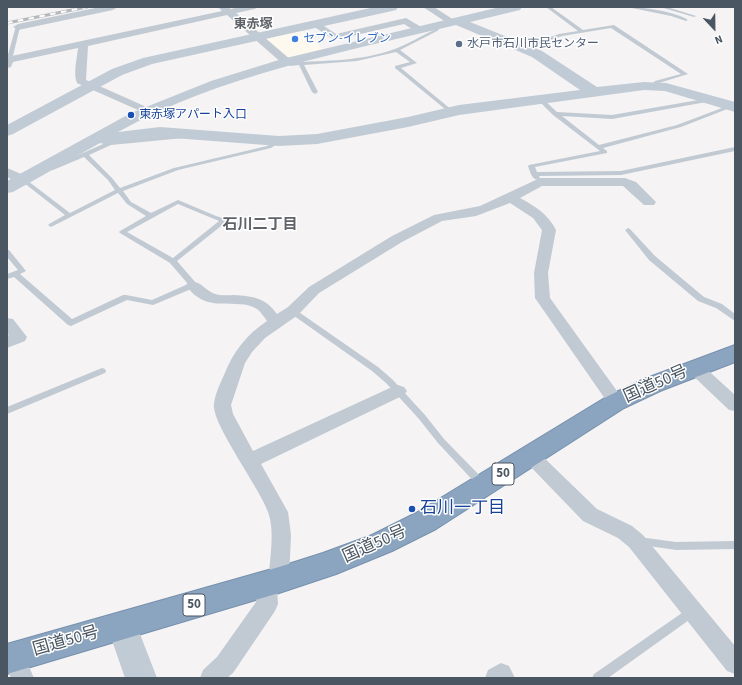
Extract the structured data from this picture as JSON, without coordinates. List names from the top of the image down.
{
  "streets": {
    "highway": ["国道50号", "50"]
  },
  "districts": ["東赤塚", "石川二丁目"],
  "places": [
    "セブン-イレブン",
    "水戸市石川市民センター",
    "東赤塚アパート入口",
    "石川一丁目"
  ],
  "north": "bottom"
}
